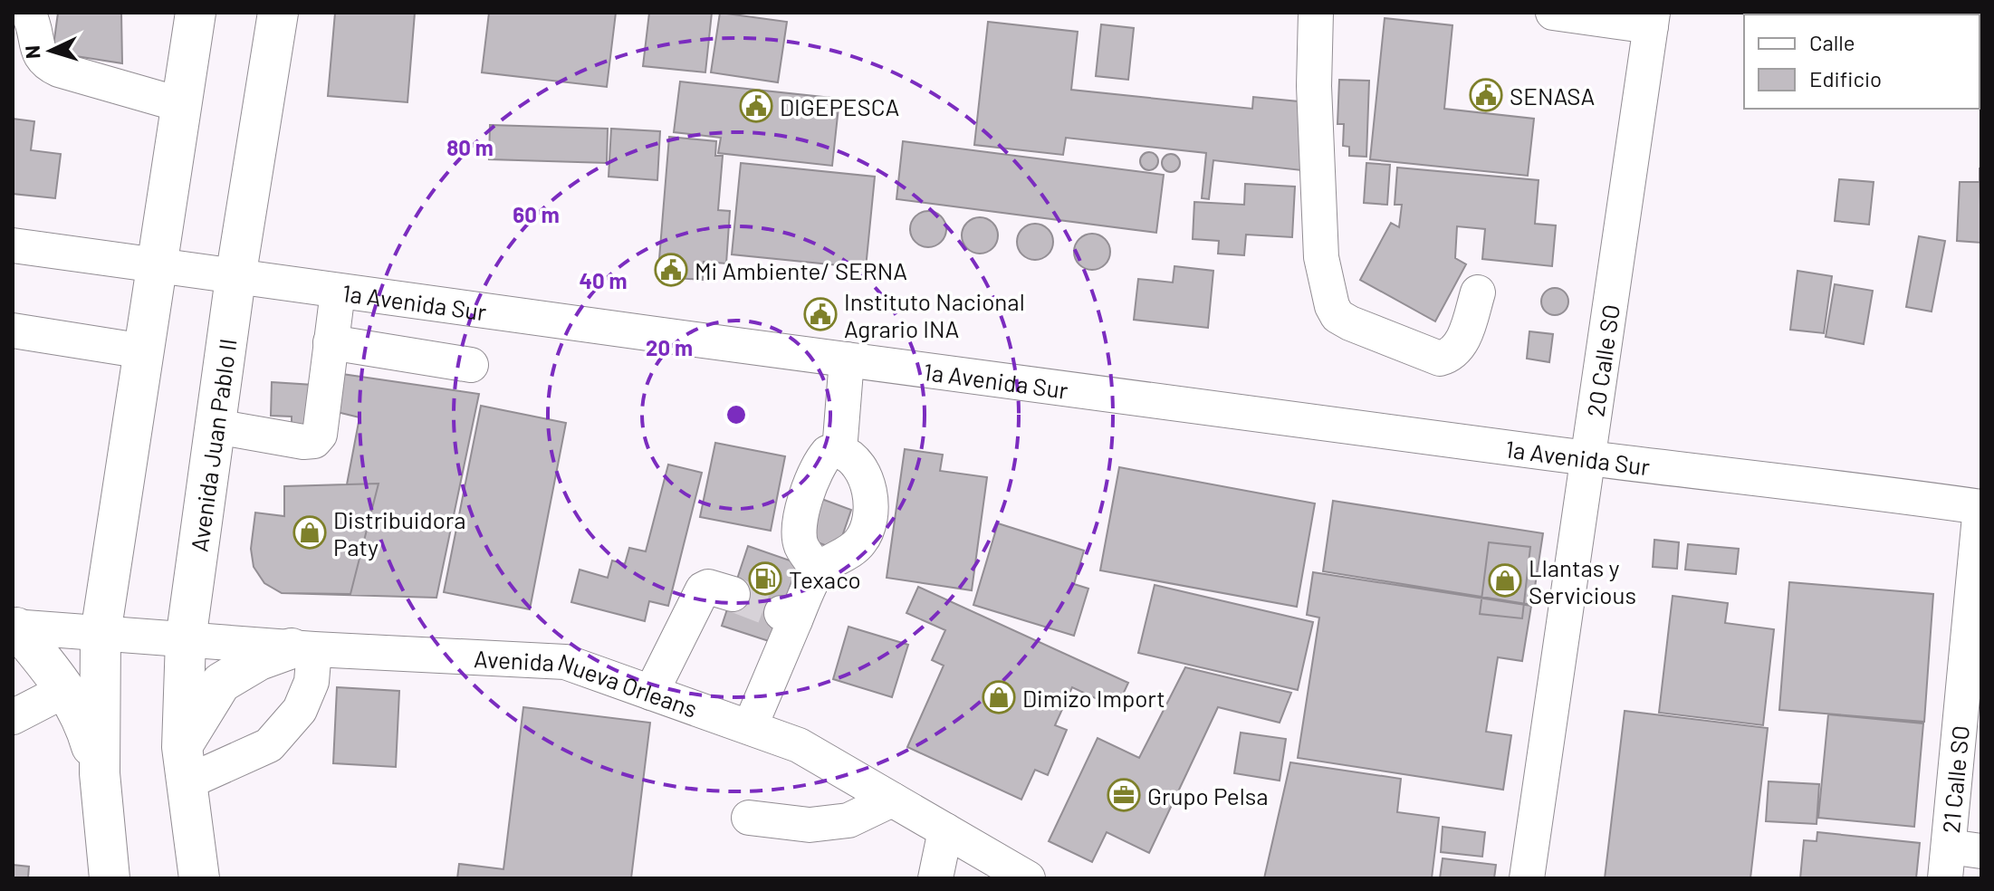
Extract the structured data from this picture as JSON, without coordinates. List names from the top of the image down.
{
  "streets": {
    "highway": ["Avenida Juan Pablo II"],
    "street": [
      "1a Avenida Sur",
      "20 Calle SO",
      "Avenida Nueva Orleans",
      "21 Calle SO"
    ]
  },
  "crossings": [
    ["1a Avenida Sur", "20 Calle SO"],
    ["1a Avenida Sur", "Avenida Juan Pablo II"],
    ["1a Avenida Sur", "21 Calle SO"],
    ["Avenida Juan Pablo II", "Avenida Nueva Orleans"]
  ],
  "places": {
    "public building": [
      "SENASA",
      "DIGEPESCA",
      "Mi Ambiente/ SERNA",
      "Instituto Nacional Agrario INA"
    ],
    "shop": ["Distribuidora Paty", "Llantas y Servicious", "Dimizo Import"],
    "fuel station": ["Texaco"],
    "office": ["Grupo Pelsa"]
  },
  "legend": ["Calle", "Edificio"],
  "north": "left",
  "rings": [
    "80 m",
    "60 m",
    "40 m",
    "20 m"
  ]
}
